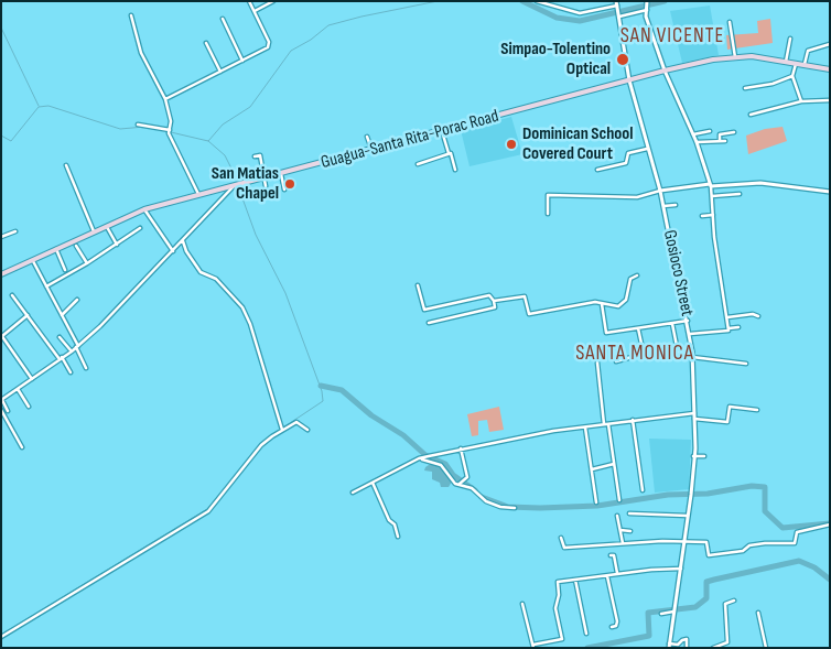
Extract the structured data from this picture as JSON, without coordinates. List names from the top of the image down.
{
  "streets": {
    "main road": ["Guagua-Santa Rita-Porac Road"],
    "street": ["Gosioco Street"]
  },
  "crossings": [
    ["Guagua-Santa Rita-Porac Road", "Gosioco Street"]
  ],
  "districts": ["SAN VICENTE", "SANTA MONICA"],
  "places": ["Simpao-Tolentino Optical", "Dominican School Covered Court", "San Matias Chapel"]
}
